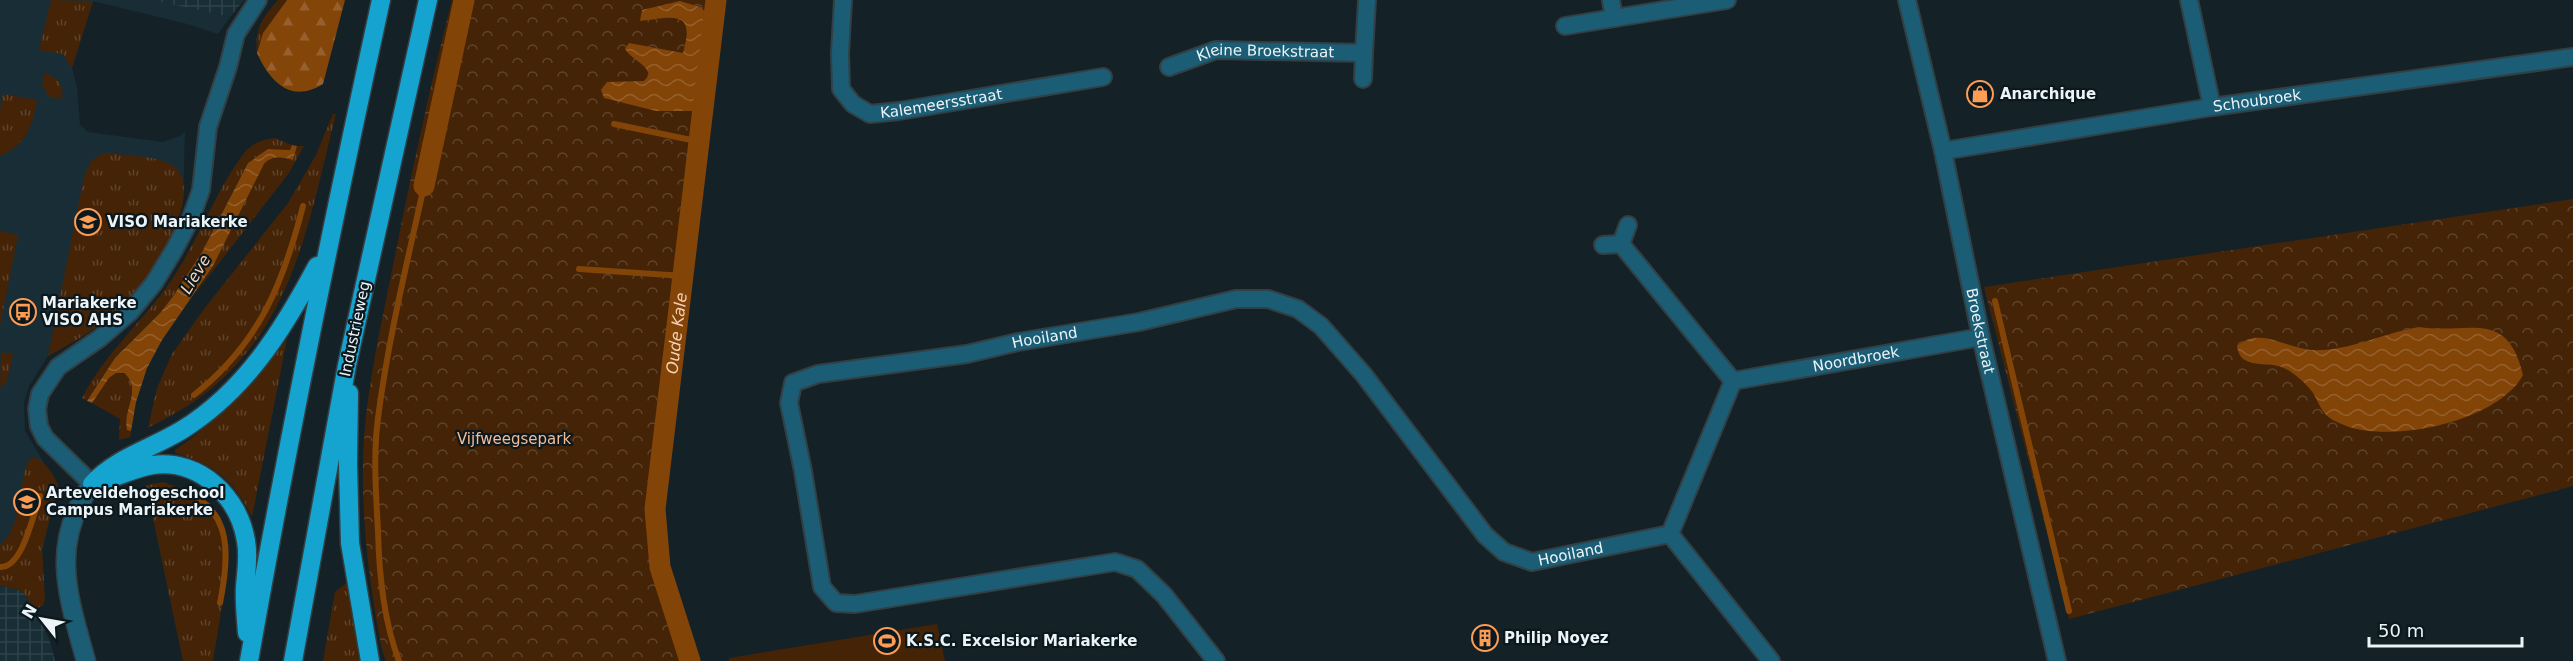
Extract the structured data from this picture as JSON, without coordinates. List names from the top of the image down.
{
  "streets": {
    "highway": ["Industrieweg"],
    "street": [
      "Kleine Broekstraat",
      "Schoubroek",
      "Kalemeersstraat",
      "Broekstraat",
      "Hooiland",
      "Noordbroek"
    ]
  },
  "crossings": [
    ["Schoubroek", "Broekstraat"],
    ["Broekstraat", "Noordbroek"]
  ],
  "water": ["Lieve", "Oude Kale"],
  "parks": ["Vijfweegsepark"],
  "places": {
    "shop": ["Anarchique"],
    "school or university": ["VISO Mariakerke", "Arteveldehogeschool Campus Mariakerke"],
    "bus stop": ["Mariakerke VISO AHS"],
    "building": ["Philip Noyez"],
    "sports": ["K.S.C. Excelsior Mariakerke"]
  },
  "scale_bar": "50 m",
  "north": "top left"
}
